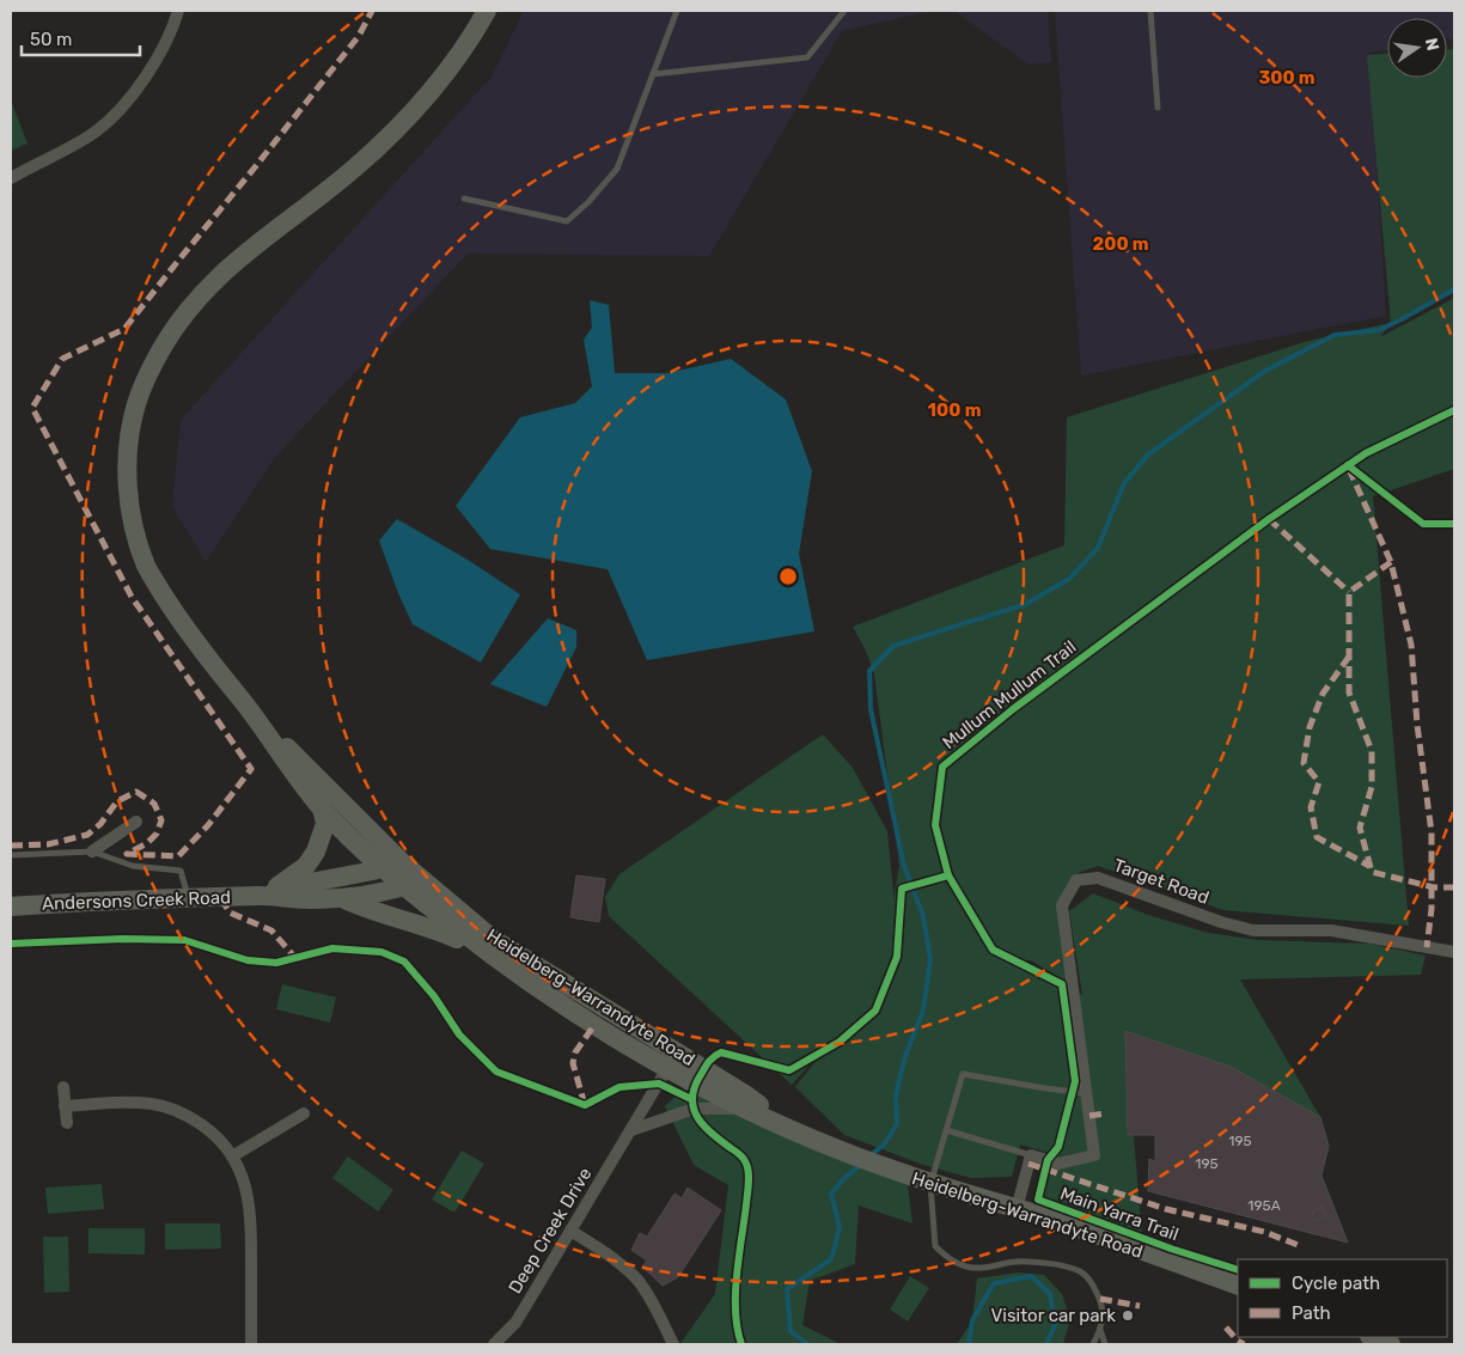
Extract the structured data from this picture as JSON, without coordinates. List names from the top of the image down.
{
  "streets": {
    "main road": ["Andersons Creek Road", "Heidelberg-Warrandyte Road"],
    "street": ["Target Road", "Deep Creek Drive"],
    "cycle path": ["Mullum Mullum Trail", "Main Yarra Trail"]
  },
  "crossings": [
    ["Andersons Creek Road", "Heidelberg-Warrandyte Road"],
    ["Heidelberg-Warrandyte Road", "Deep Creek Drive"]
  ],
  "places": ["Visitor car park"],
  "house_numbers": ["195", "195", "195A"],
  "legend": ["Cycle path", "Path"],
  "scale_bar": "50 m",
  "north": "right",
  "rings": ["300 m", "200 m", "100 m"]
}
